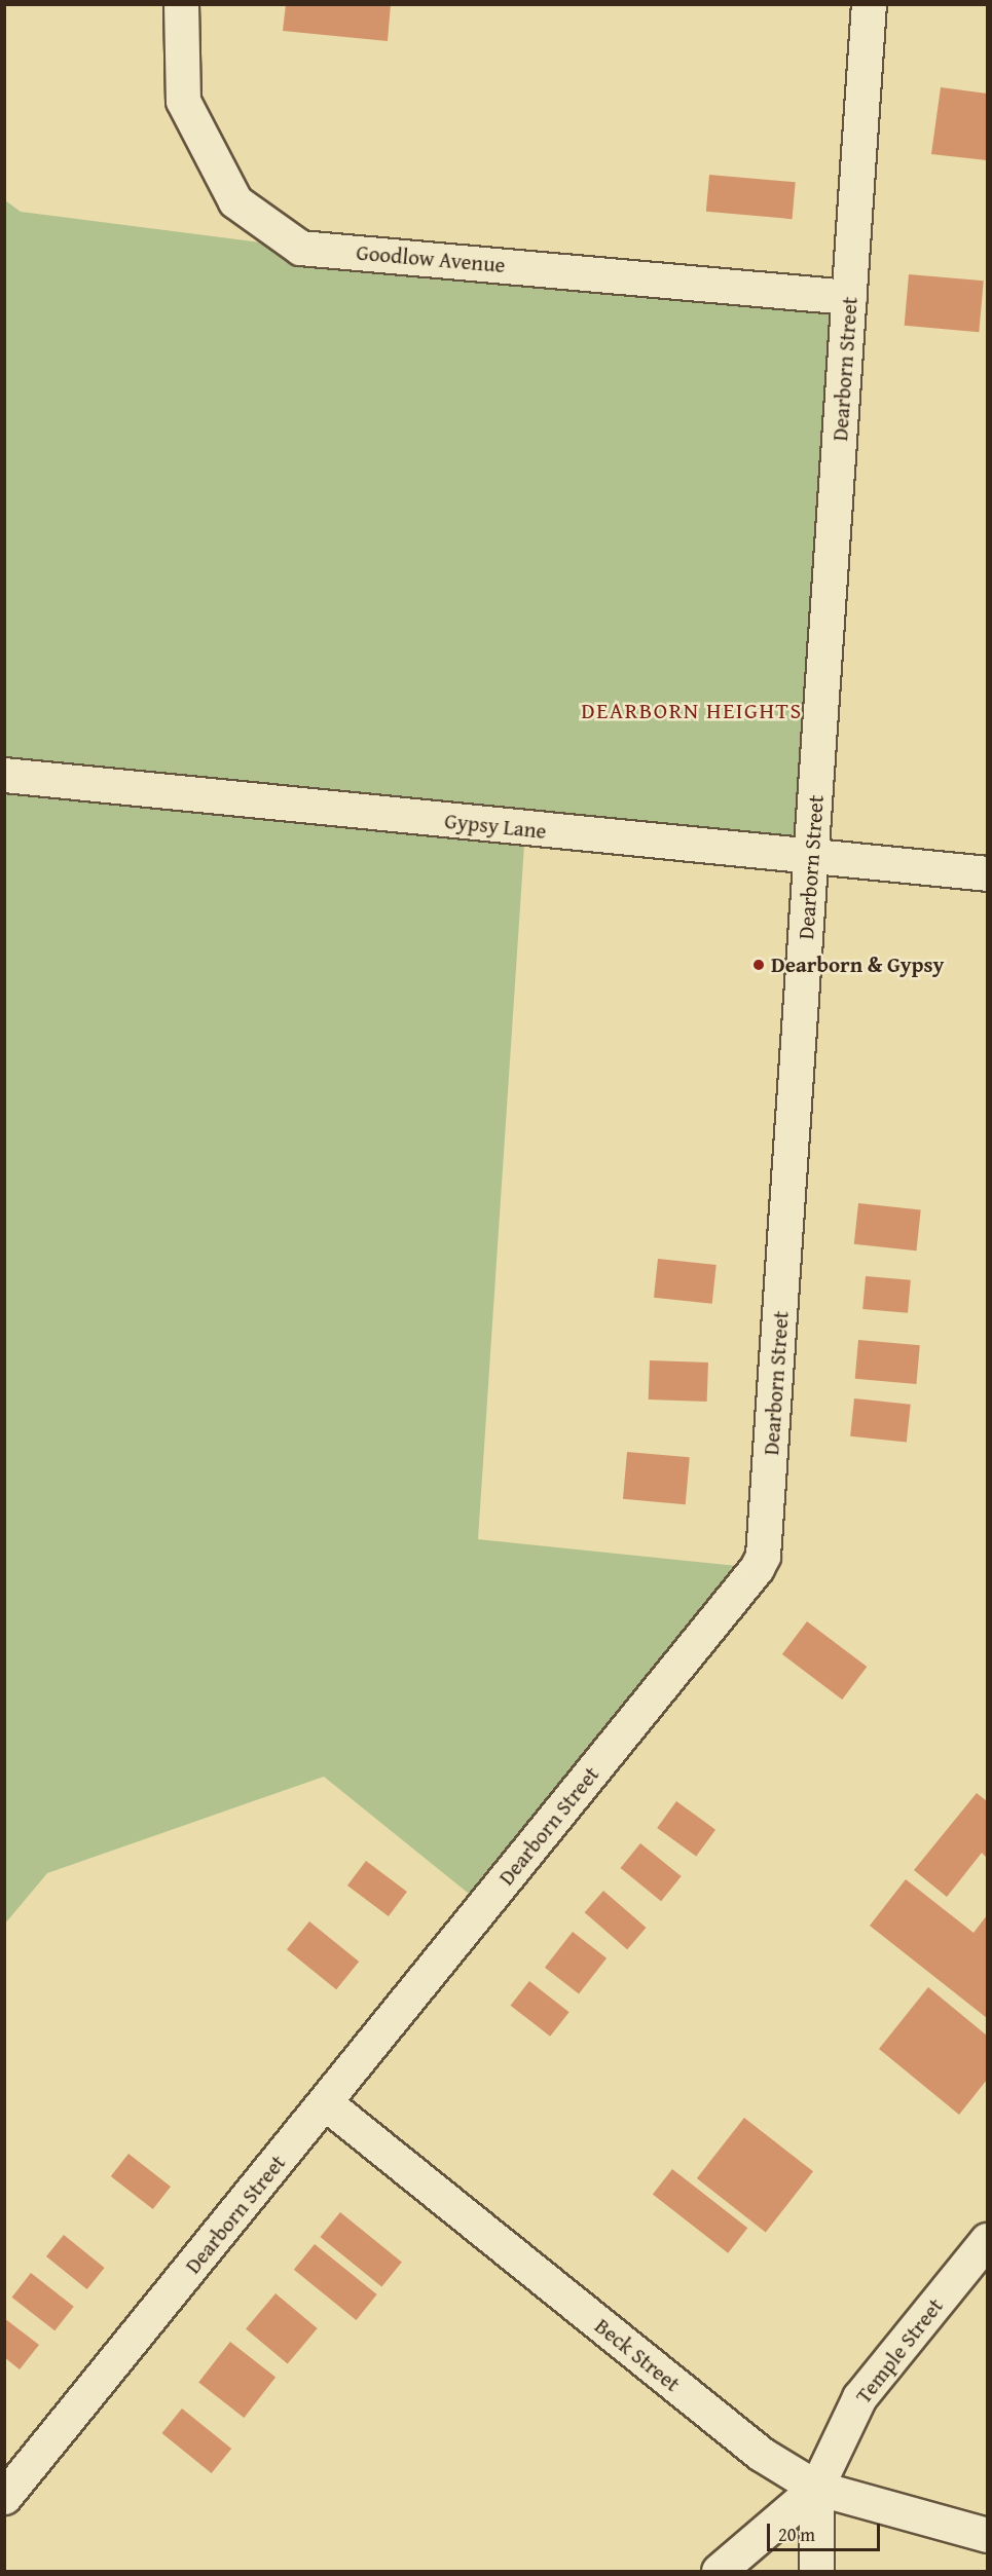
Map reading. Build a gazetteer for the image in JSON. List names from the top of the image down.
{
  "streets": {
    "street": [
      "Goodlow Avenue",
      "Dearborn Street",
      "Gypsy Lane",
      "Temple Street",
      "Beck Street"
    ]
  },
  "crossings": [
    ["Goodlow Avenue", "Dearborn Street"],
    ["Dearborn Street", "Gypsy Lane"],
    ["Dearborn Street", "Beck Street"],
    ["Temple Street", "Beck Street"]
  ],
  "districts": ["DEARBORN HEIGHTS"],
  "places": ["Dearborn & Gypsy"],
  "scale_bar": "20 m"
}
